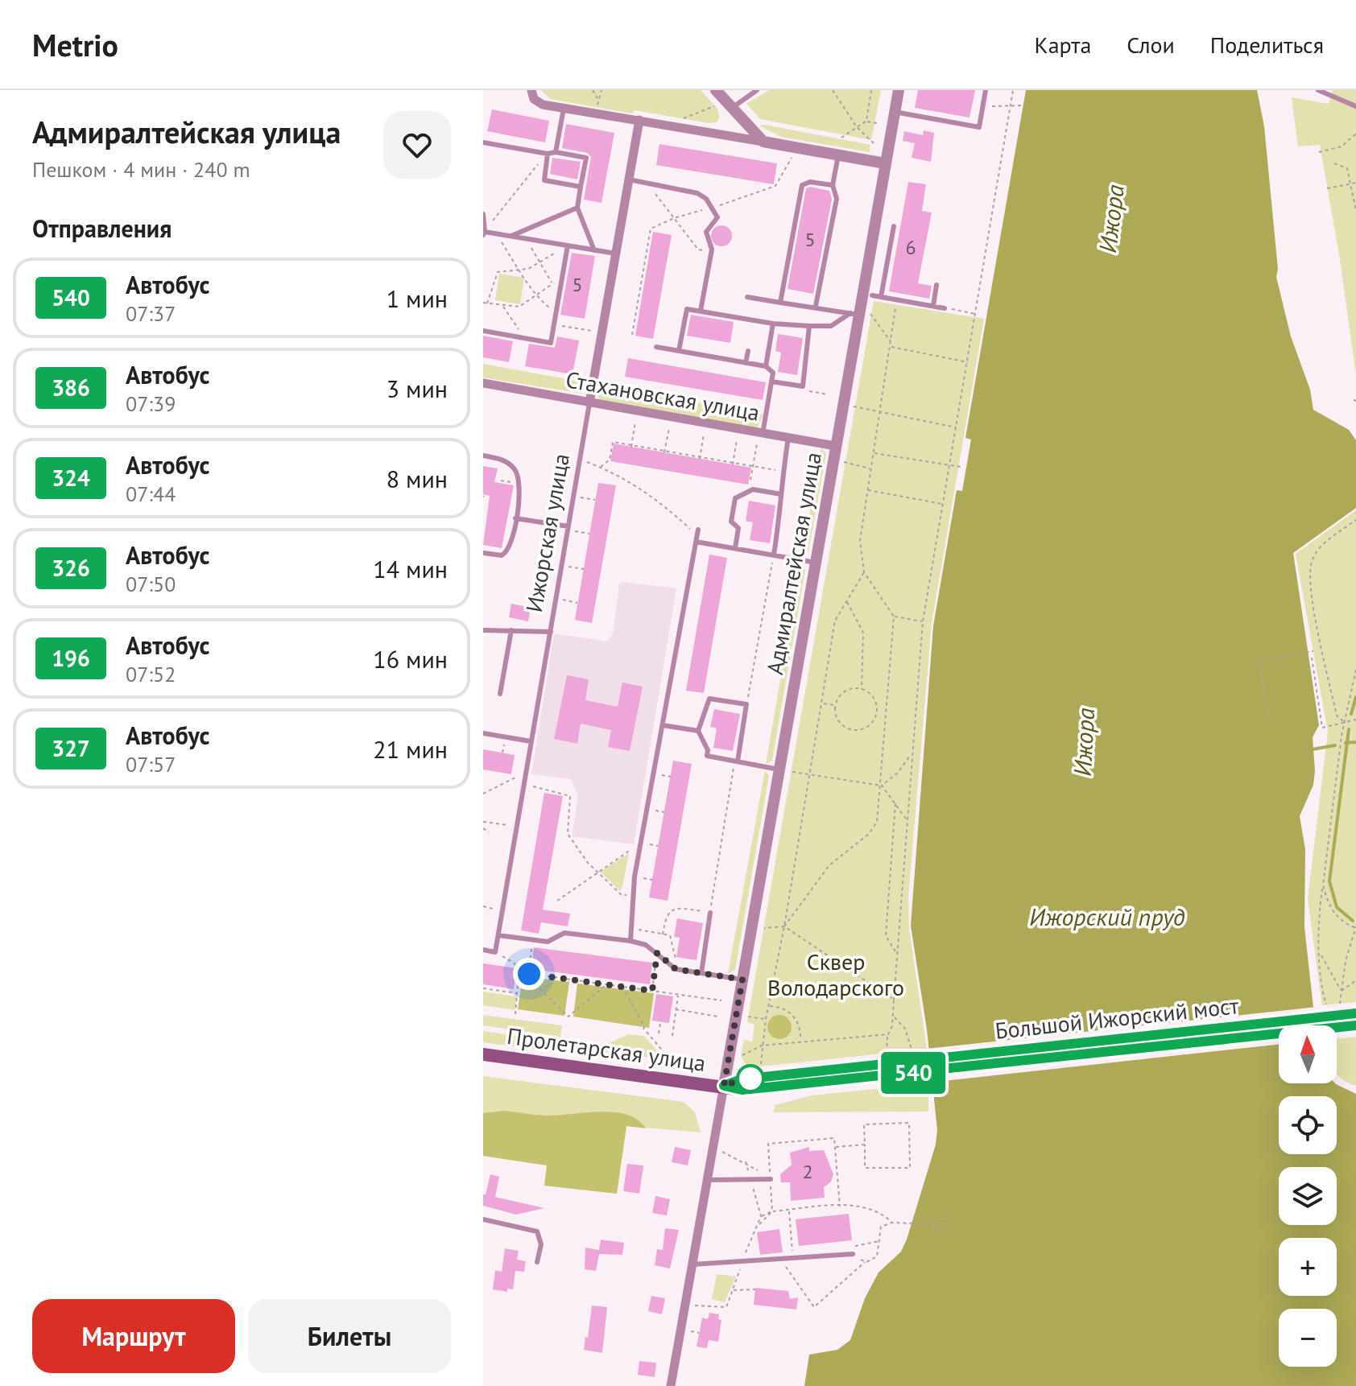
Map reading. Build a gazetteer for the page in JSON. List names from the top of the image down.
{
  "streets": {
    "main road": ["Большой Ижорский мост", "Пролетарская улица"],
    "street": ["Стахановская улица", "Ижорская улица", "Адмиралтейская улица"]
  },
  "crossings": [
    ["Стахановская улица", "Ижорская улица"],
    ["Стахановская улица", "Адмиралтейская улица"],
    ["Адмиралтейская улица", "Пролетарская улица"],
    ["Большой Ижорский мост", "Пролетарская улица"]
  ],
  "water": ["Ижора", "Ижорский пруд"],
  "parks": ["Сквер Володарского"],
  "lines": ["bus line 540"],
  "house_numbers": [
    "5",
    "6",
    "5",
    "2"
  ],
  "north": "top",
  "page": {
    "header": "Metrio",
    "nav": ["Карта", "Слои", "Поделиться"],
    "heading": [
      ["Адмиралтейская улица", "Пешком · 4 мин · 240 m"],
      "Отправления"
    ],
    "on_map": "540",
    "list": [
      {
        "mark": "540",
        "name": "Автобус",
        "note": "07:37",
        "value": "1 мин"
      },
      {
        "mark": "386",
        "name": "Автобус",
        "note": "07:39",
        "value": "3 мин"
      },
      {
        "mark": "324",
        "name": "Автобус",
        "note": "07:44",
        "value": "8 мин"
      },
      {
        "mark": "326",
        "name": "Автобус",
        "note": "07:50",
        "value": "14 мин"
      },
      {
        "mark": "196",
        "name": "Автобус",
        "note": "07:52",
        "value": "16 мин"
      },
      {
        "mark": "327",
        "name": "Автобус",
        "note": "07:57",
        "value": "21 мин"
      }
    ],
    "map_buttons": ["+", "−"],
    "buttons": ["Маршрут", "Билеты"]
  }
}
